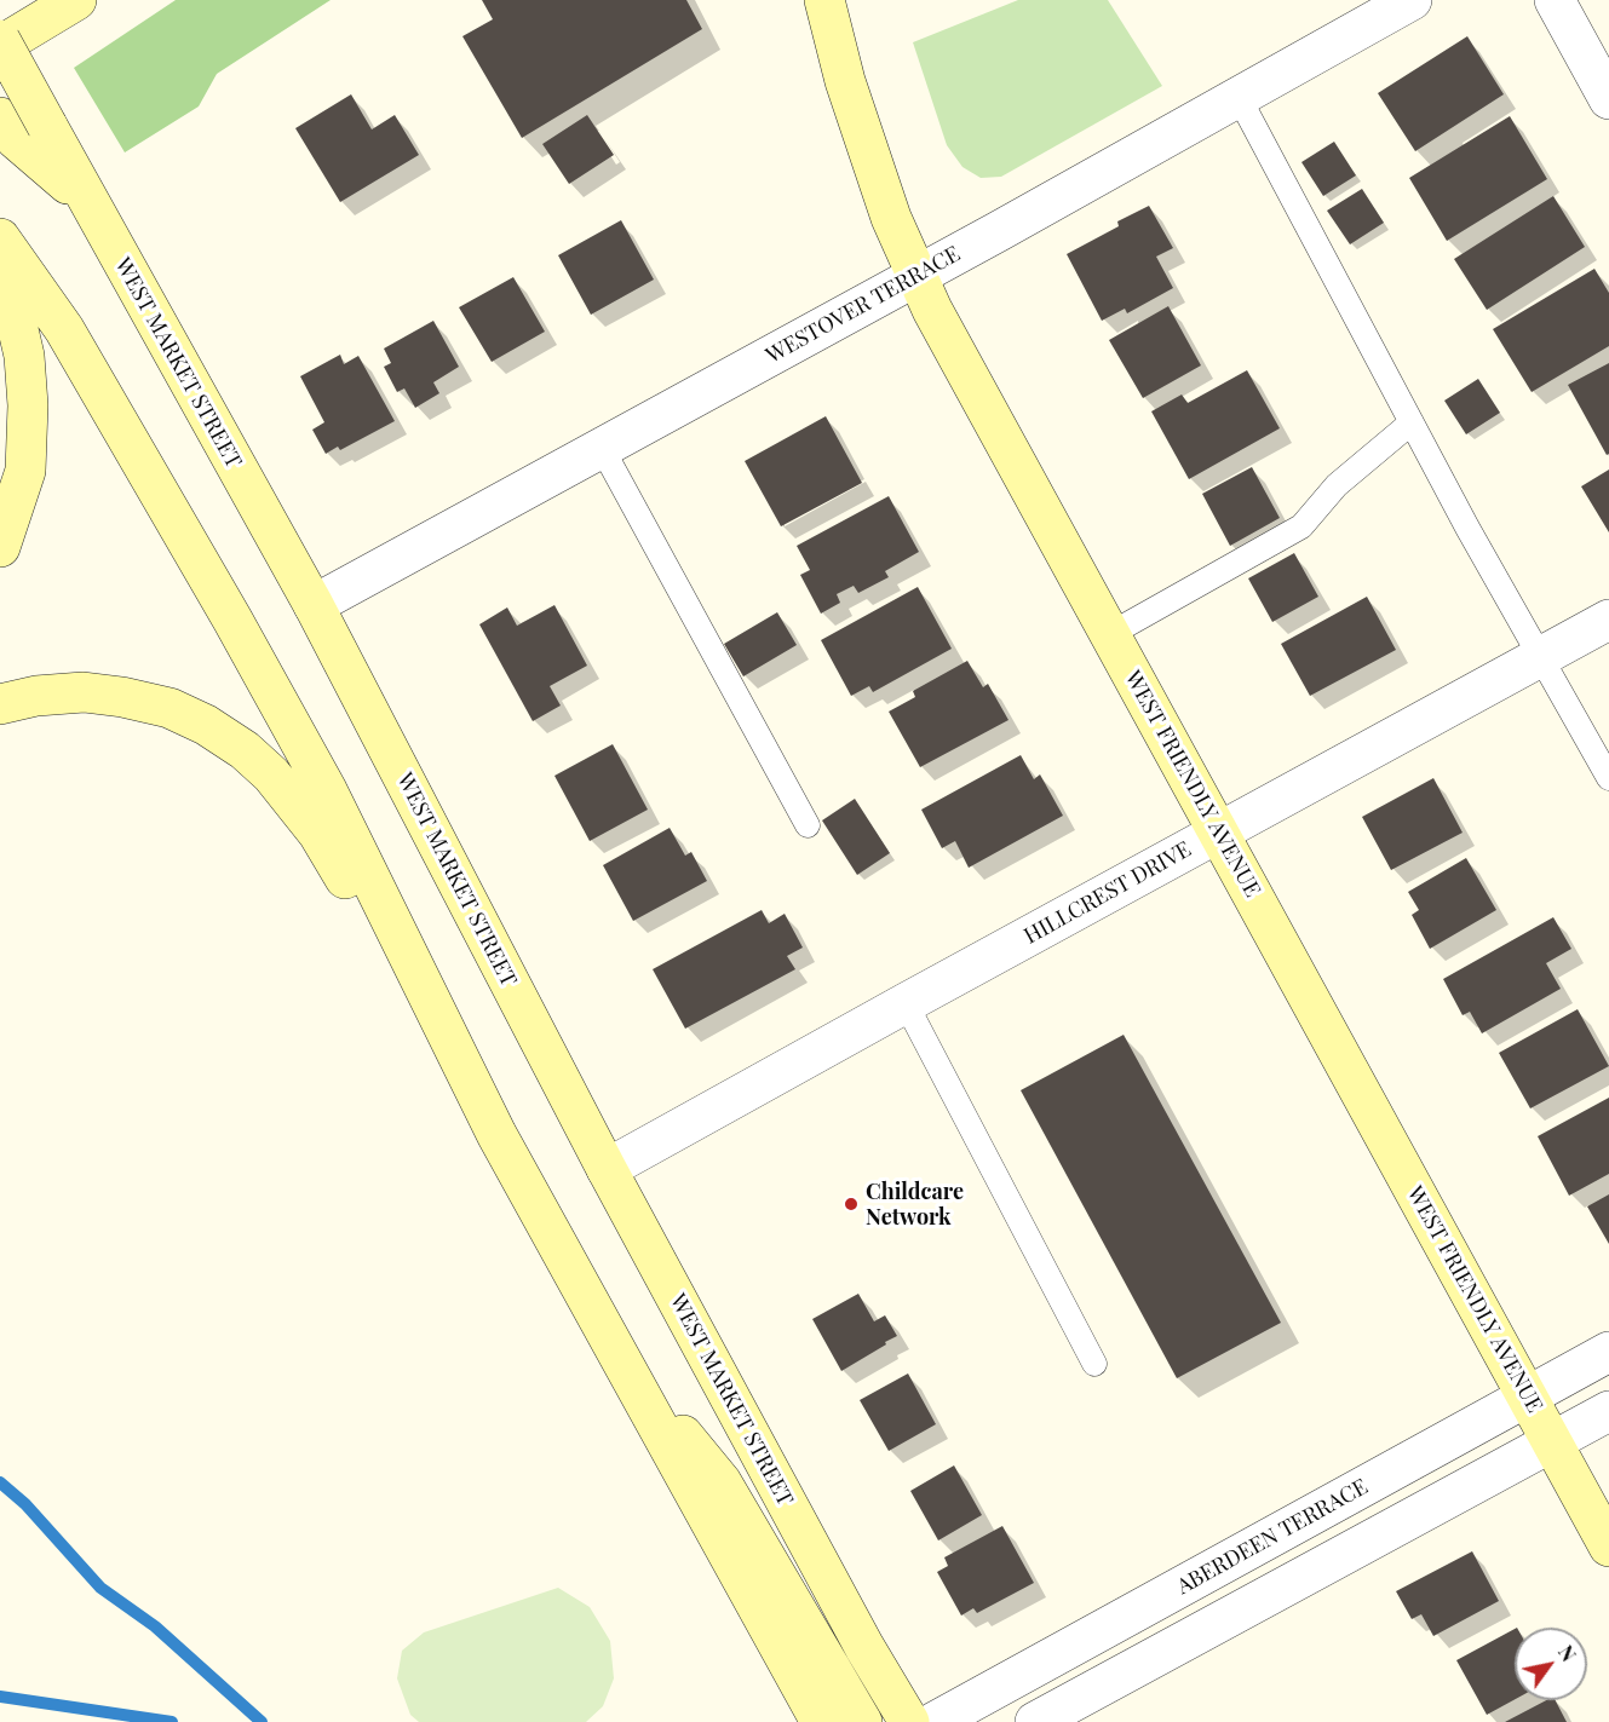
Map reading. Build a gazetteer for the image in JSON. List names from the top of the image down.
{
  "streets": {
    "main road": ["WEST MARKET STREET", "WEST FRIENDLY AVENUE"],
    "street": ["WESTOVER TERRACE", "HILLCREST DRIVE", "ABERDEEN TERRACE"]
  },
  "crossings": [
    ["WESTOVER TERRACE", "WEST MARKET STREET"],
    ["WESTOVER TERRACE", "WEST FRIENDLY AVENUE"],
    ["WEST MARKET STREET", "HILLCREST DRIVE"],
    ["WEST FRIENDLY AVENUE", "HILLCREST DRIVE"],
    ["WEST FRIENDLY AVENUE", "ABERDEEN TERRACE"]
  ],
  "places": ["Childcare Network"],
  "north": "top right"
}
